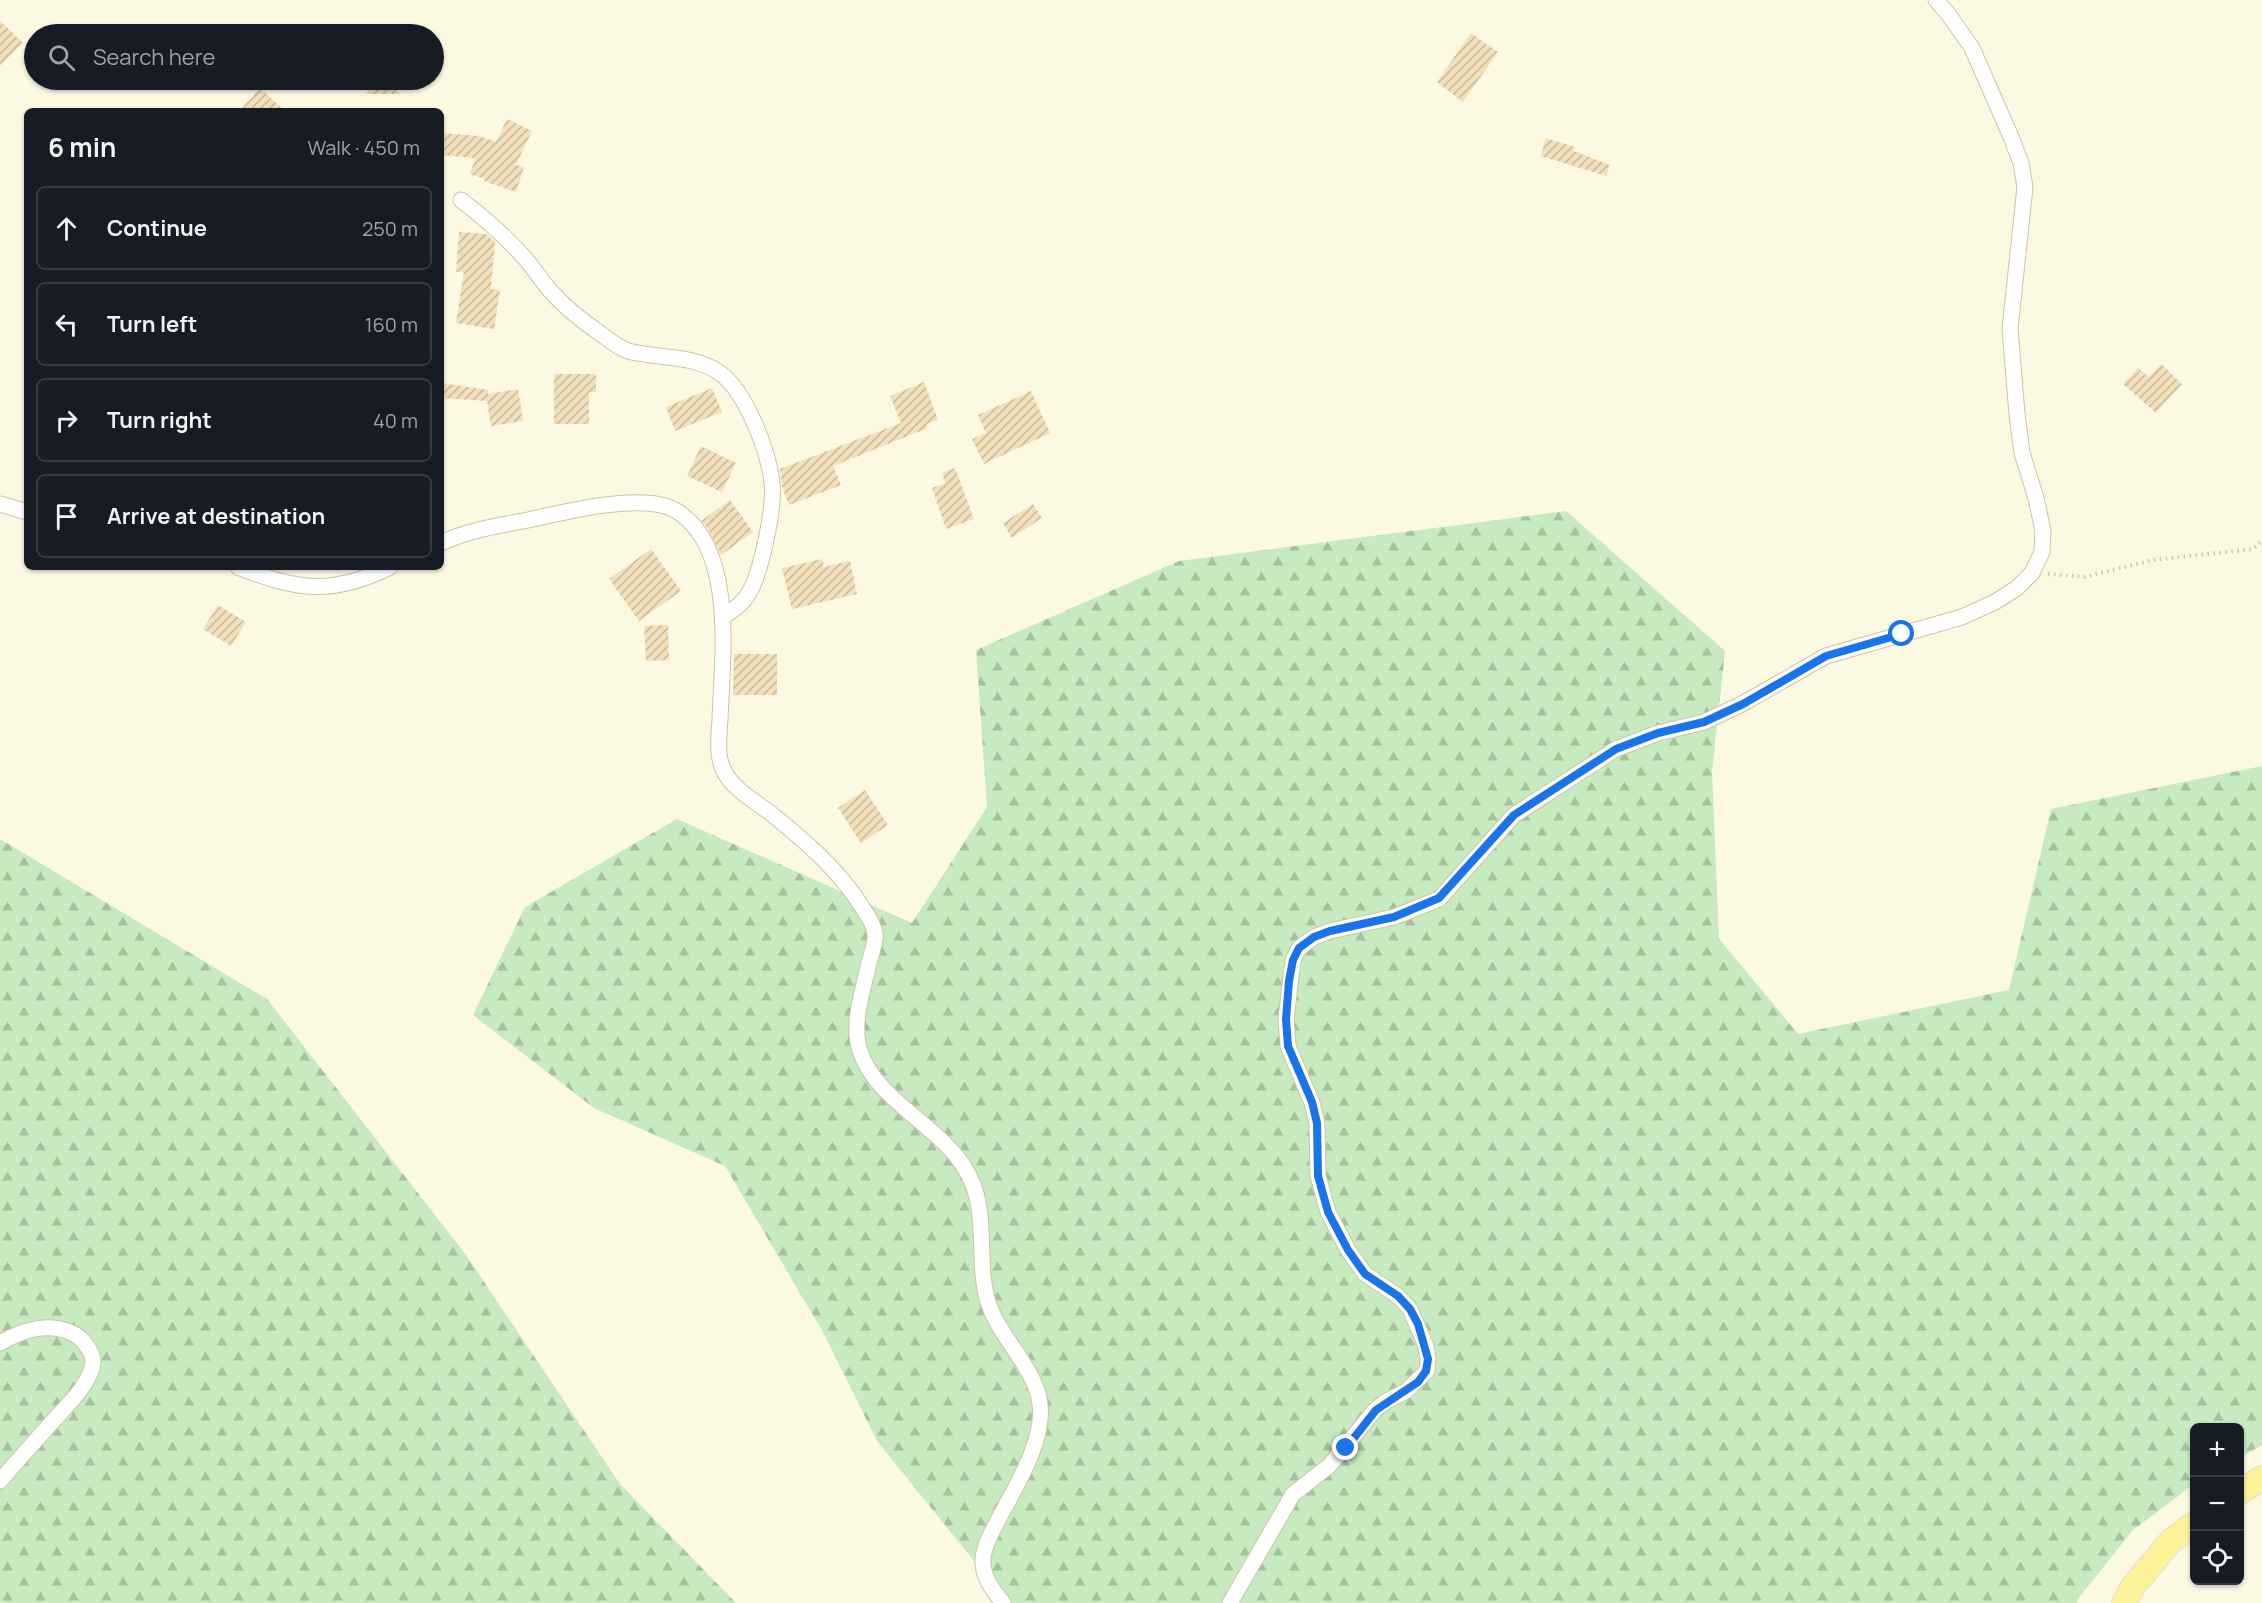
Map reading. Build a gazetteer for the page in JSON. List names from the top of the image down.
{
  "page": {
    "search": "Search here",
    "heading": ["6 min", "Walk · 450 m"],
    "list": [
      ["Continue", "250 m"],
      ["Turn left", "160 m"],
      ["Turn right", "40 m"],
      "Arrive at destination"
    ],
    "map_buttons": ["+", "−"]
  }
}
